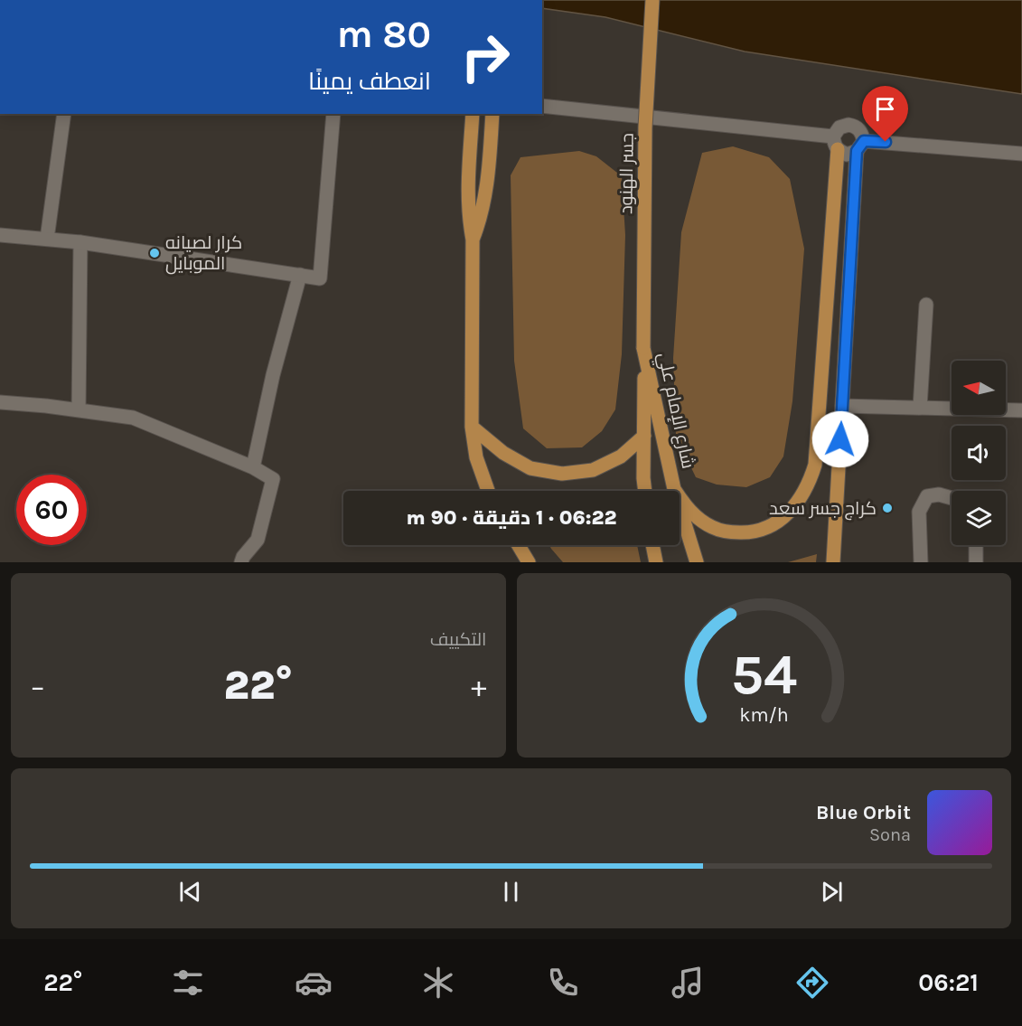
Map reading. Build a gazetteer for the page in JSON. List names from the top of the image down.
{
  "streets": {
    "main road": ["جسر الهنود", "شارع الإمام علي"]
  },
  "crossings": [
    ["جسر الهنود", "شارع الإمام علي"]
  ],
  "places": ["كرار لصيانه الموبايل", "كراج جسر سعد"],
  "north": "left",
  "page": {
    "turn": ["80 m", "انعطف يمينًا"],
    "limit": "60",
    "trip": "06:22 · 1 دقيقة · 90 m",
    "tile": "التكييف",
    "heat": ["−", "22°", "+"],
    "song": ["Blue Orbit", "Sona"],
    "tabs": ["06:21", "22°"],
    "gauge": ["54", "km/h"]
  }
}
